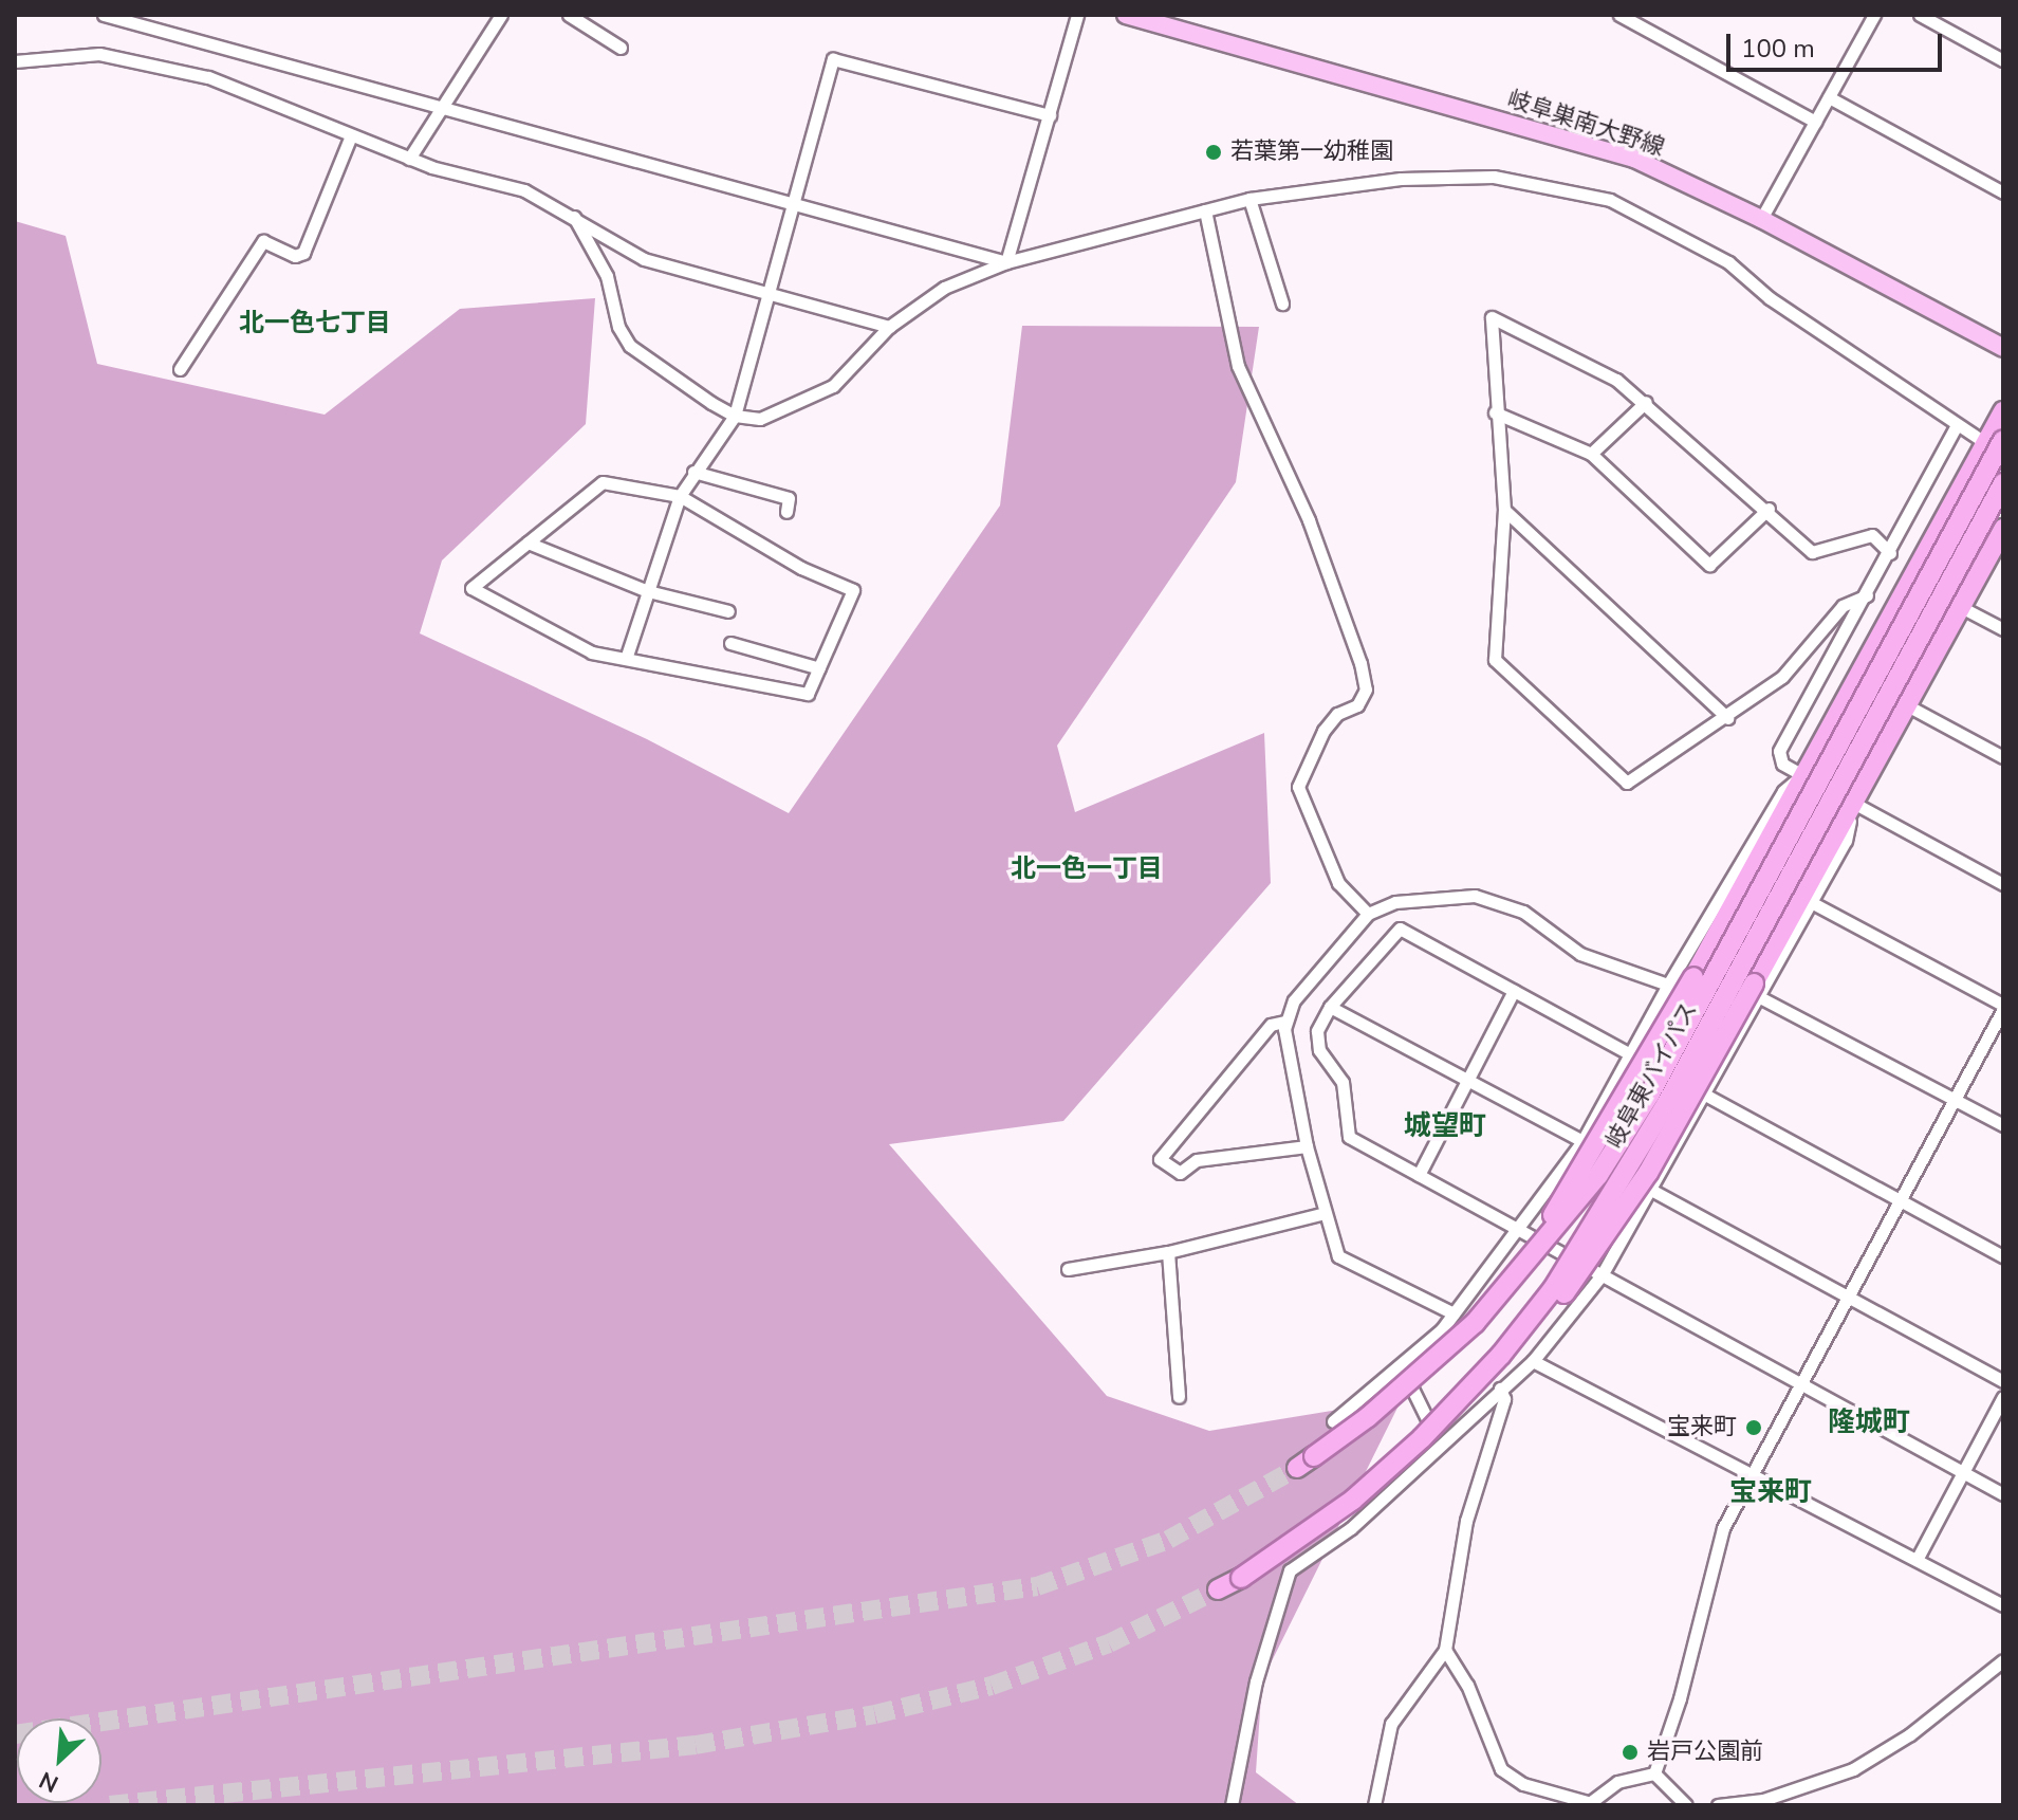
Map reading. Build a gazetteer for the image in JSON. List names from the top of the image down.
{
  "streets": {
    "highway": ["岐阜東バイパス"],
    "main road": ["岐阜巣南大野線"]
  },
  "districts": [
    "北一色七丁目",
    "北一色一丁目",
    "城望町",
    "隆城町",
    "宝来町"
  ],
  "places": ["若葉第一幼稚園", "宝来町", "岩戸公園前"],
  "scale_bar": "100 m",
  "north": "bottom left"
}
